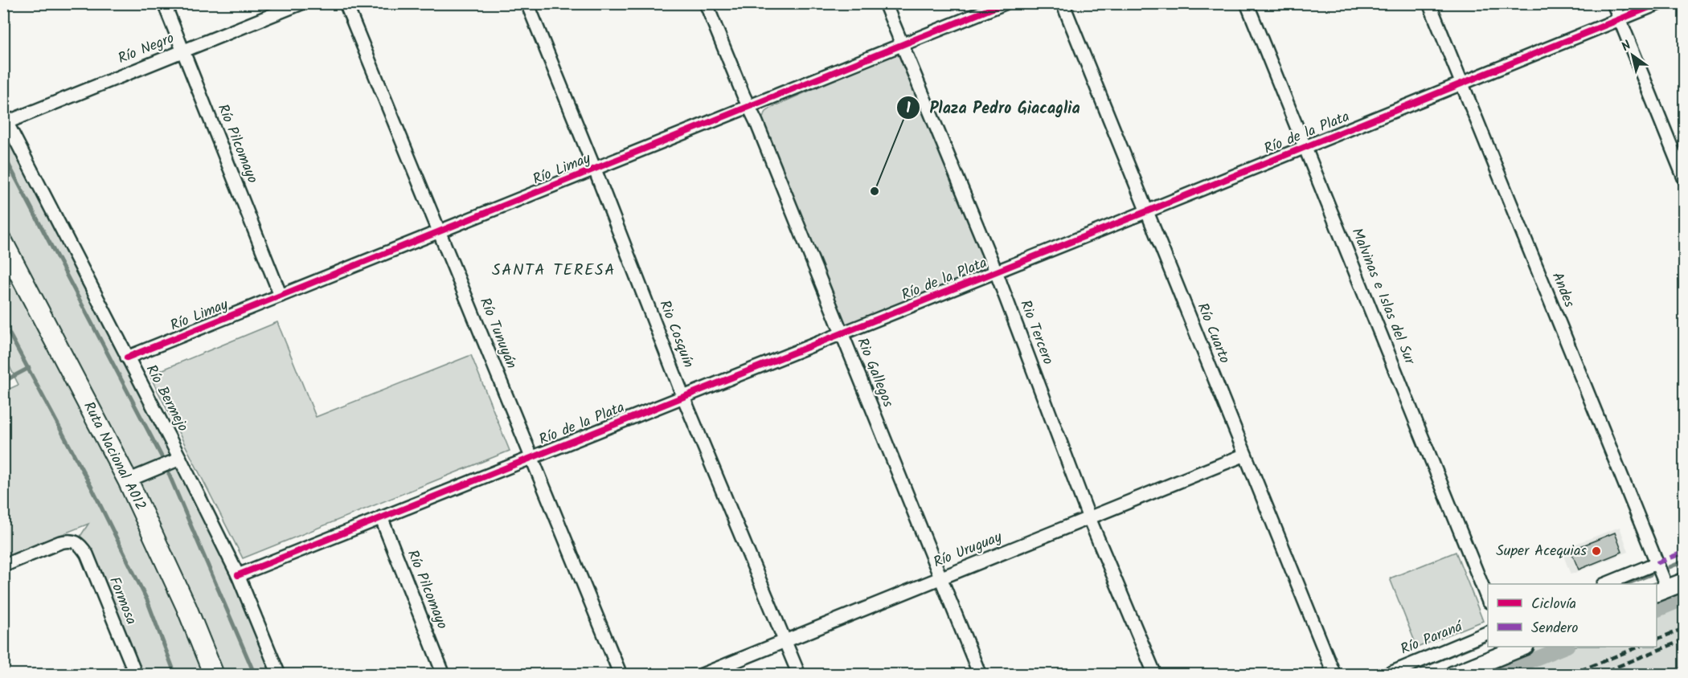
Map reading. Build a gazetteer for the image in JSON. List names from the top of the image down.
{
  "streets": {
    "highway": ["Ruta Nacional A012"],
    "street": [
      "Río Negro",
      "Río de la Plata",
      "Río Pilcomayo",
      "Río Limay",
      "Andes",
      "Malvinas e Islas del Sur",
      "Rio Tercero",
      "Río Tunuyán",
      "Río Cuarto",
      "Rio Cosquín",
      "Rio Gallegos",
      "Río Bermejo",
      "Río Uruguay",
      "Formosa",
      "Río Paraná"
    ]
  },
  "crossings": [
    ["Río Negro", "Río Pilcomayo"],
    ["Río Negro", "Río Bermejo"],
    ["Río de la Plata", "Río Pilcomayo"],
    ["Río de la Plata", "Andes"],
    ["Río de la Plata", "Malvinas e Islas del Sur"],
    ["Río de la Plata", "Rio Tercero"],
    ["Río de la Plata", "Río Tunuyán"],
    ["Río de la Plata", "Río Cuarto"],
    ["Río de la Plata", "Rio Cosquín"],
    ["Río de la Plata", "Rio Gallegos"],
    ["Río de la Plata", "Río Bermejo"],
    ["Río Pilcomayo", "Río Limay"],
    ["Río Limay", "Rio Tercero"],
    ["Río Limay", "Río Tunuyán"],
    ["Río Limay", "Rio Cosquín"],
    ["Río Limay", "Rio Gallegos"],
    ["Río Limay", "Río Bermejo"],
    ["Rio Tercero", "Río Uruguay"],
    ["Río Cuarto", "Río Uruguay"],
    ["Rio Cosquín", "Río Uruguay"],
    ["Rio Gallegos", "Río Uruguay"]
  ],
  "districts": ["SANTA TERESA"],
  "places": ["Plaza Pedro Giacaglia", "Super Acequias"],
  "legend": ["Ciclovía", "Sendero"],
  "north": "top left"
}
